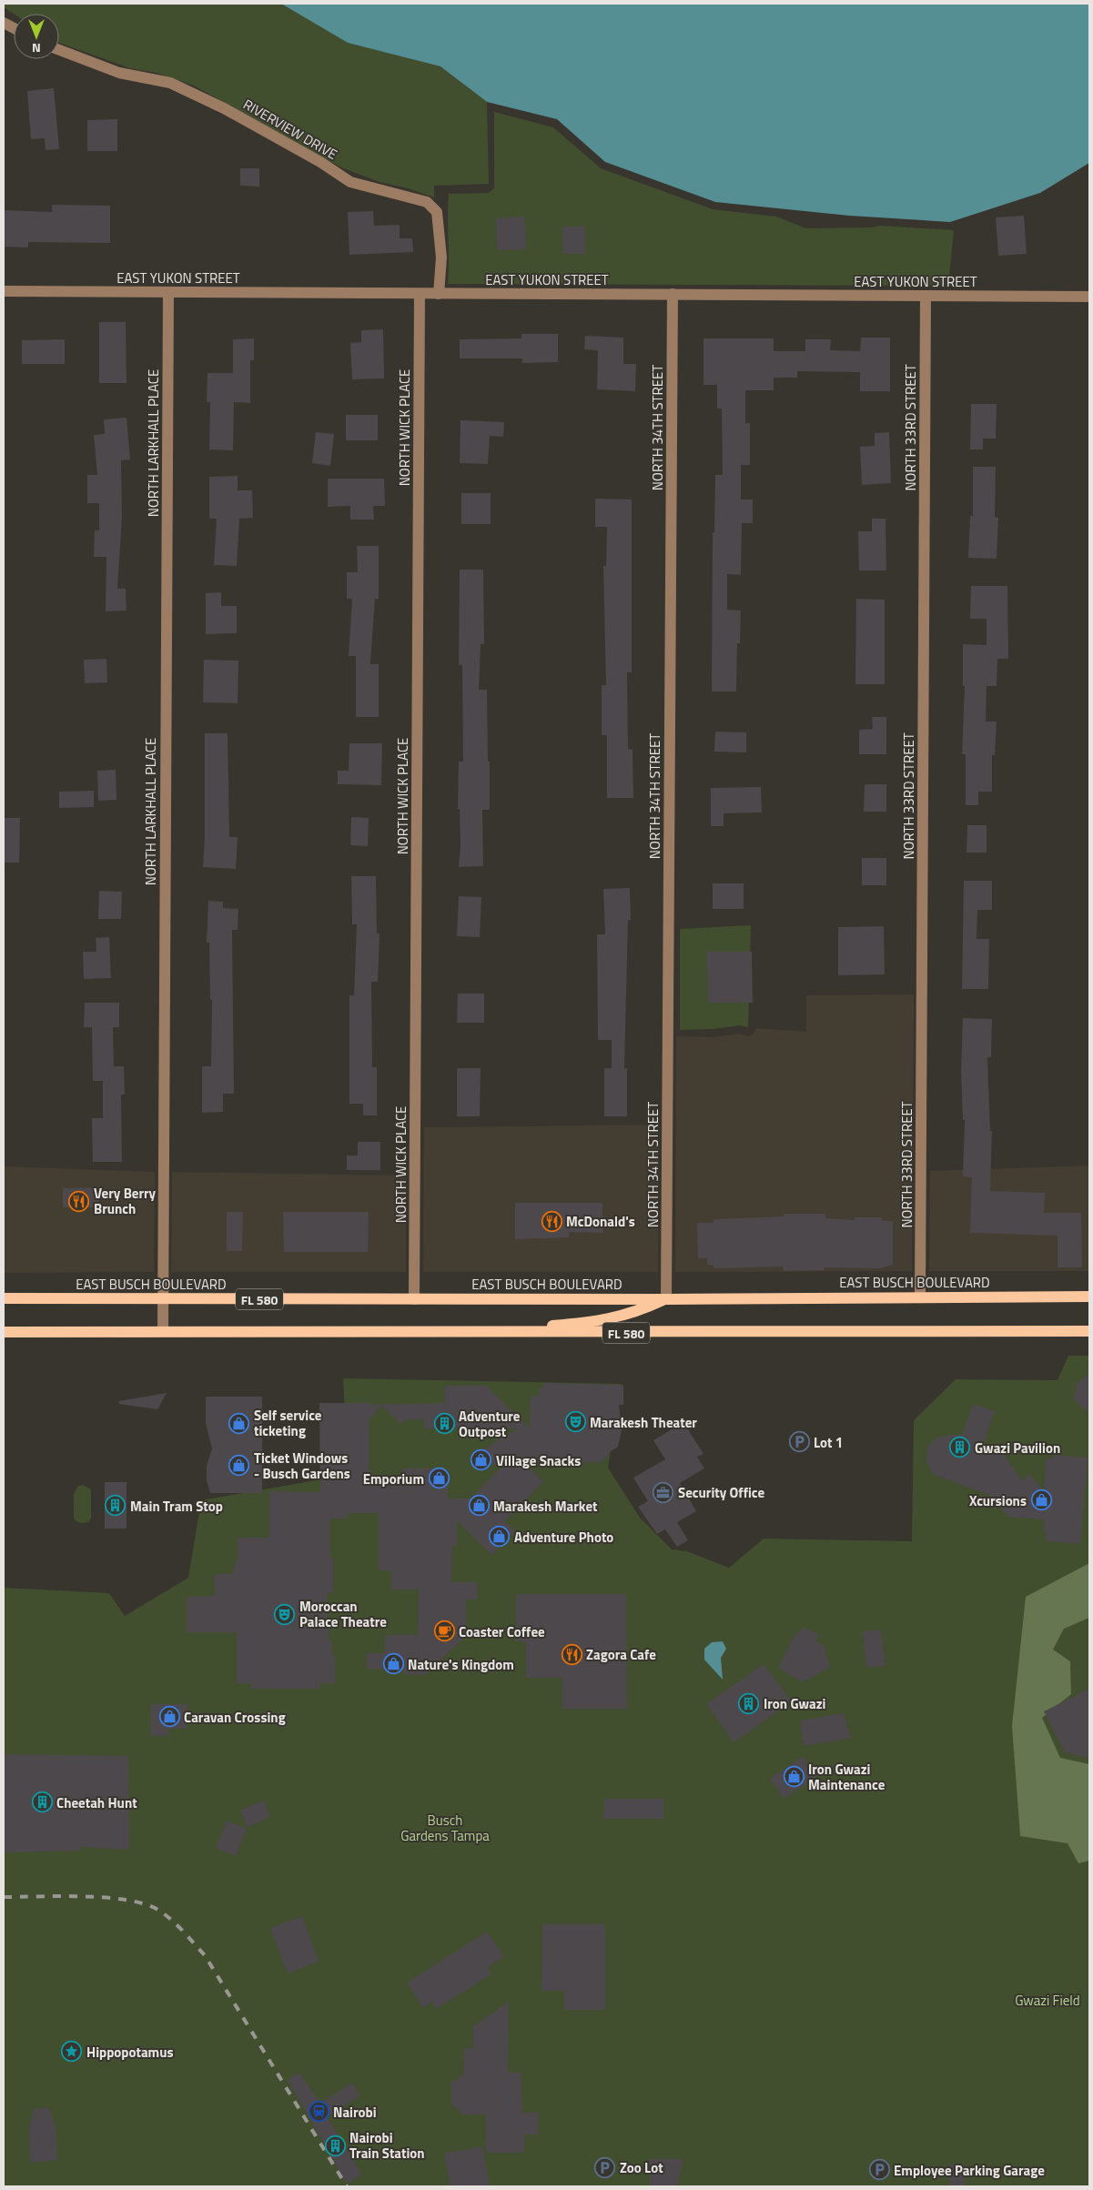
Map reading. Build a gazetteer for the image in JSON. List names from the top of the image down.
{
  "streets": {
    "main road": ["EAST BUSCH BOULEVARD", "FL 580"],
    "street": [
      "RIVERVIEW DRIVE",
      "EAST YUKON STREET",
      "NORTH WICK PLACE",
      "NORTH 34TH STREET",
      "NORTH 33RD STREET",
      "NORTH LARKHALL PLACE"
    ]
  },
  "crossings": [
    ["RIVERVIEW DRIVE", "EAST YUKON STREET"],
    ["EAST YUKON STREET", "NORTH WICK PLACE"],
    ["EAST YUKON STREET", "NORTH 34TH STREET"],
    ["EAST YUKON STREET", "NORTH 33RD STREET"],
    ["EAST YUKON STREET", "NORTH LARKHALL PLACE"],
    ["NORTH WICK PLACE", "EAST BUSCH BOULEVARD"],
    ["NORTH 34TH STREET", "EAST BUSCH BOULEVARD"],
    ["NORTH 33RD STREET", "EAST BUSCH BOULEVARD"],
    ["NORTH LARKHALL PLACE", "EAST BUSCH BOULEVARD"],
    ["NORTH LARKHALL PLACE", "FL 580"]
  ],
  "parks": ["Busch Gardens Tampa", "Gwazi Field"],
  "places": {
    "restaurant": ["Very Berry Brunch", "McDonald's", "Zagora Cafe"],
    "theatre": ["Marakesh Theater", "Moroccan Palace Theatre"],
    "shop": [
      "Self service ticketing",
      "Village Snacks",
      "Ticket Windows - Busch Gardens",
      "Emporium",
      "Xcursions",
      "Marakesh Market",
      "Adventure Photo",
      "Nature's Kingdom",
      "Caravan Crossing",
      "Iron Gwazi Maintenance"
    ],
    "building": [
      "Adventure Outpost",
      "Gwazi Pavilion",
      "Main Tram Stop",
      "Iron Gwazi",
      "Cheetah Hunt",
      "Nairobi Train Station"
    ],
    "parking": ["Lot 1", "Zoo Lot", "Employee Parking Garage"],
    "office": ["Security Office"],
    "cafe": ["Coaster Coffee"],
    "place": ["Hippopotamus"],
    "station": ["Nairobi"]
  },
  "north": "bottom"
}
